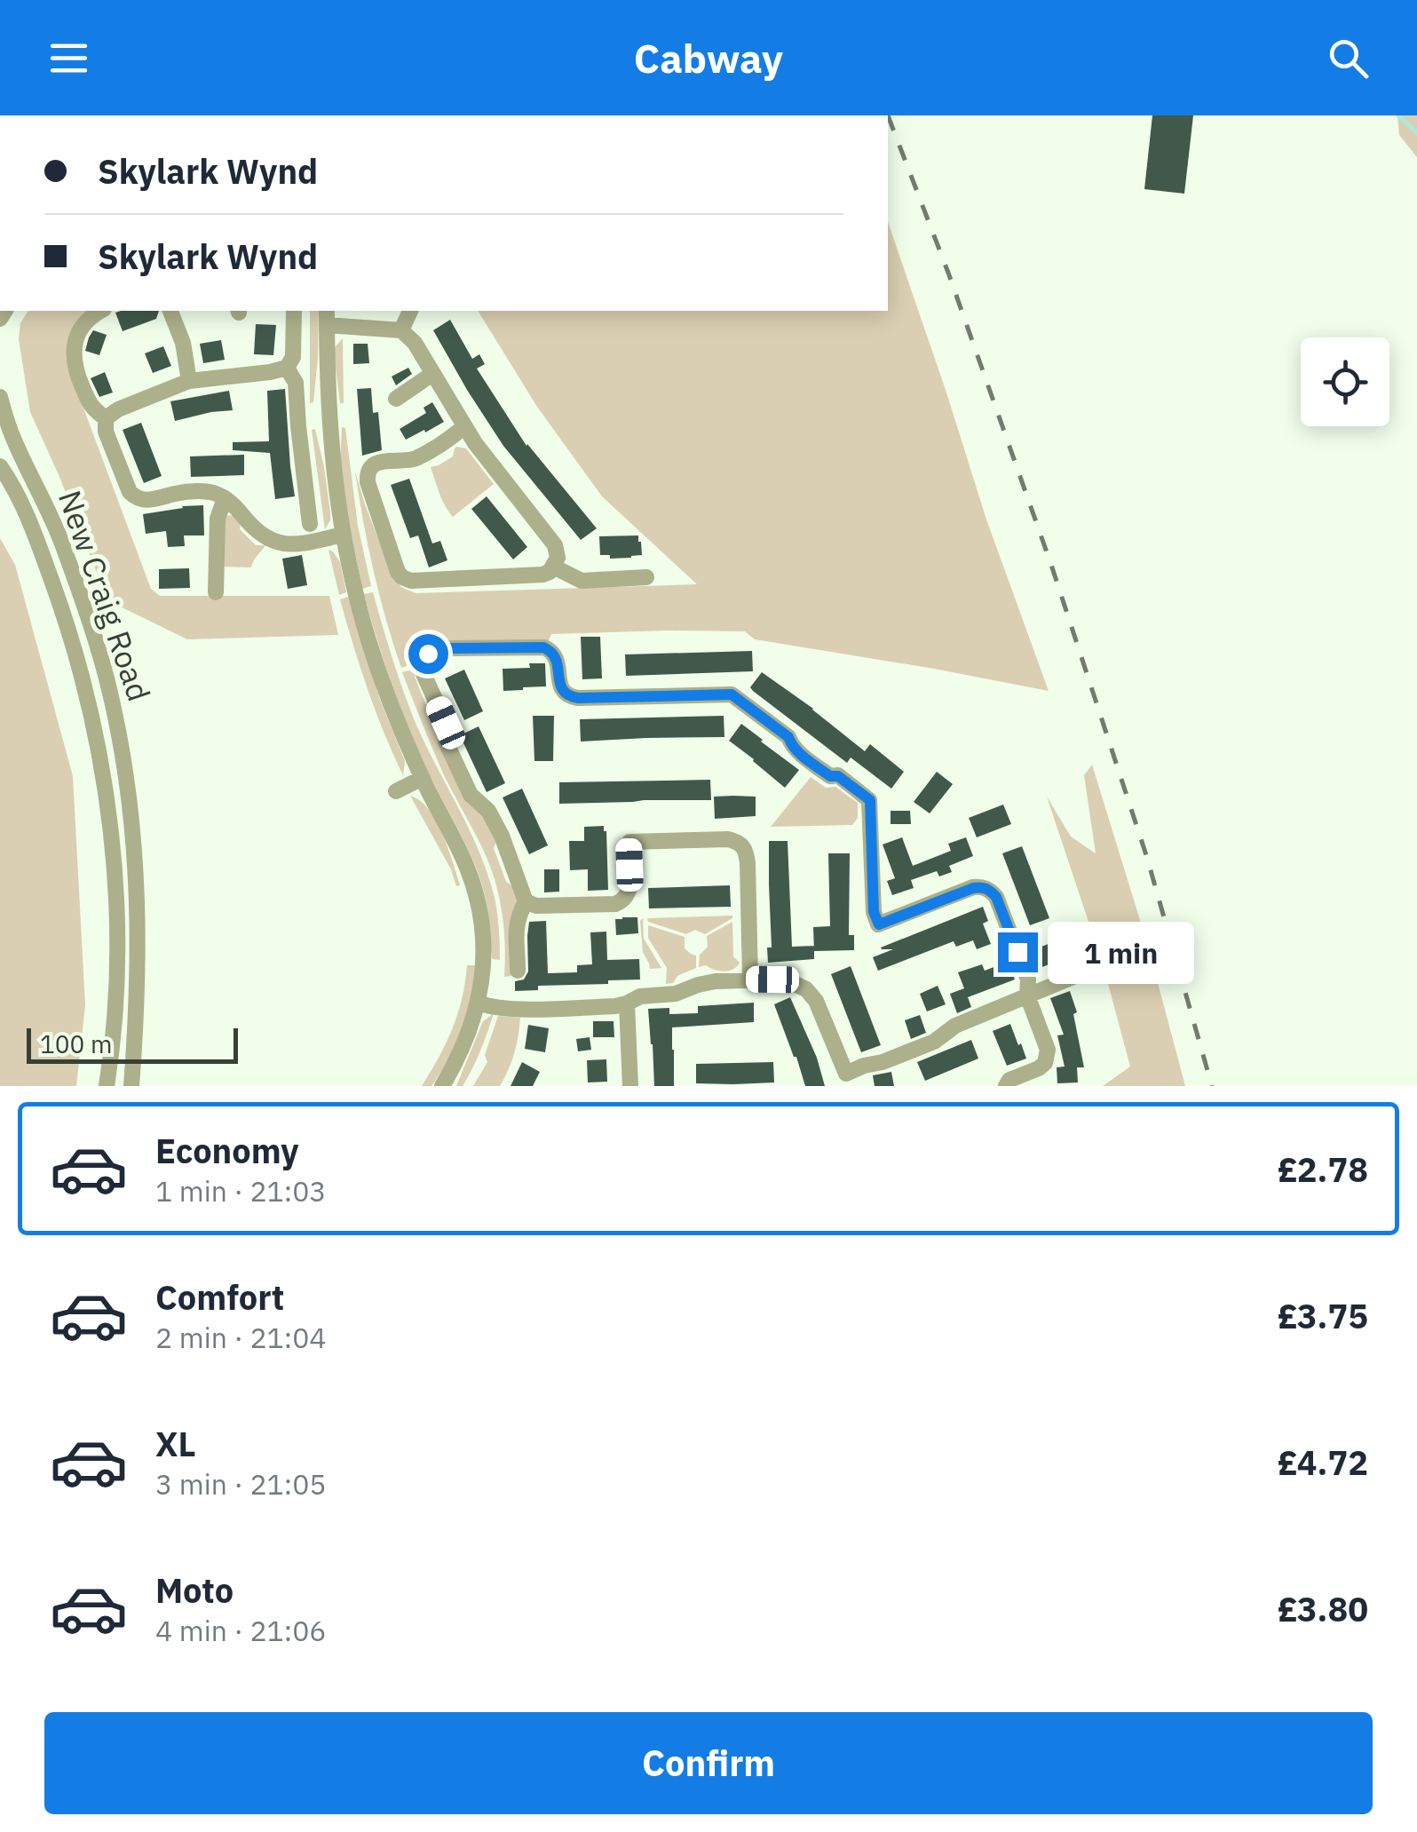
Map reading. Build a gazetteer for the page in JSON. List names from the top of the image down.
{
  "streets": {
    "street": ["New Craig Road"]
  },
  "scale_bar": "100 m",
  "page": {
    "header": "Cabway",
    "banner": ["Skylark Wynd", "Skylark Wynd"],
    "bubble": "1 min",
    "scale": "100 m",
    "list": [
      {
        "name": "Economy",
        "note": "1 min · 21:03",
        "value": "£2.78"
      },
      {
        "name": "Comfort",
        "note": "2 min · 21:04",
        "value": "£3.75"
      },
      {
        "name": "XL",
        "note": "3 min · 21:05",
        "value": "£4.72"
      },
      {
        "name": "Moto",
        "note": "4 min · 21:06",
        "value": "£3.80"
      }
    ],
    "buttons": "Confirm"
  }
}
